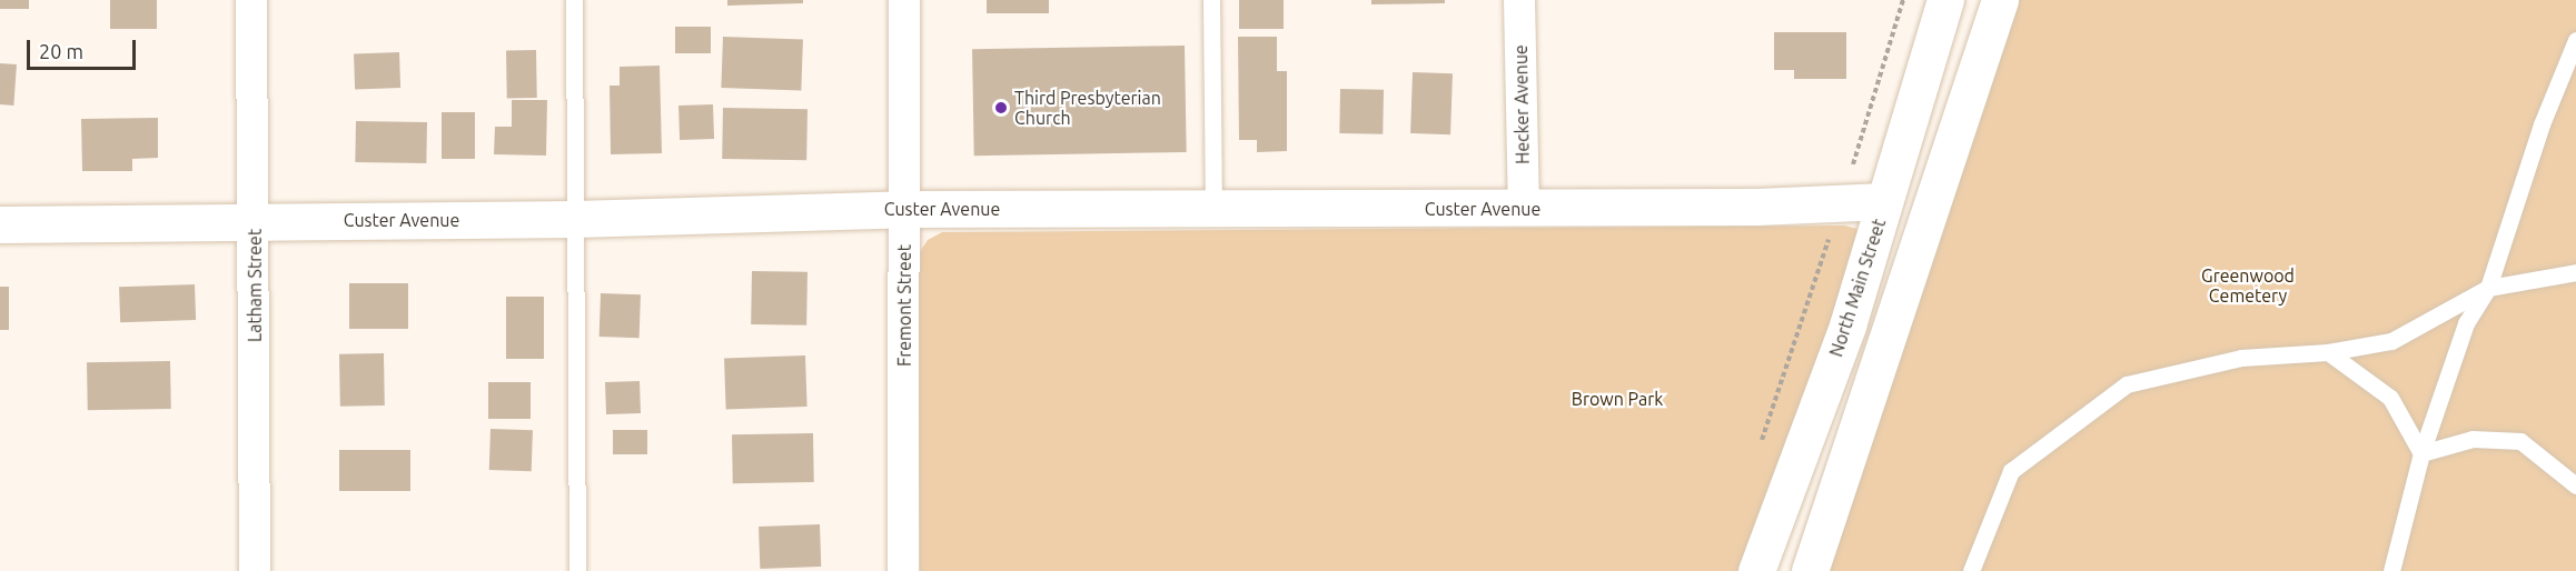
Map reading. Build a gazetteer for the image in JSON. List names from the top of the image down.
{
  "streets": {
    "street": [
      "Hecker Avenue",
      "Custer Avenue",
      "Latham Street",
      "North Main Street",
      "Fremont Street"
    ]
  },
  "crossings": [
    ["Hecker Avenue", "Custer Avenue"],
    ["Custer Avenue", "Latham Street"],
    ["Custer Avenue", "North Main Street"],
    ["Custer Avenue", "Fremont Street"]
  ],
  "parks": ["Greenwood Cemetery", "Brown Park"],
  "places": ["Third Presbyterian Church"],
  "scale_bar": "20 m"
}
